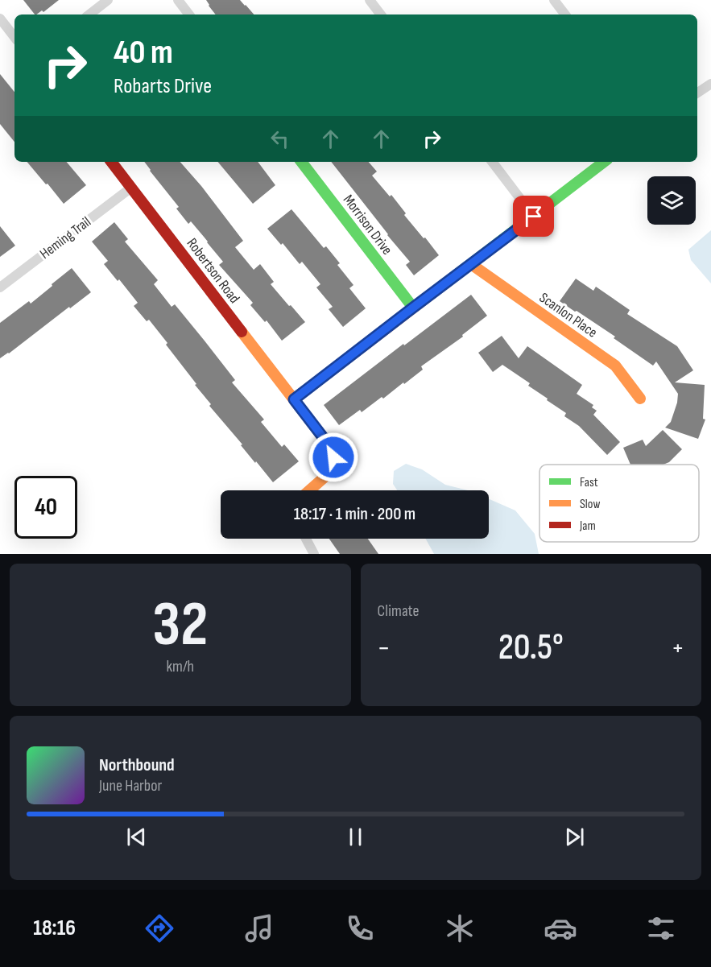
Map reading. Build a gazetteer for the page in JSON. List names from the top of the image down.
{
  "streets": {
    "street": [
      "Morrison Drive",
      "Heming Trail",
      "Robertson Road",
      "Scanlon Place"
    ]
  },
  "crossings": [
    ["Heming Trail", "Robertson Road"]
  ],
  "legend": ["Fast", "Slow", "Jam"],
  "page": {
    "turn": ["40 m", "Robarts Drive"],
    "limit": "40",
    "trip": "18:17 · 1 min · 200 m",
    "tile": [
      ["32", "km/h"],
      "Climate"
    ],
    "heat": ["−", "20.5°", "+"],
    "song": ["Northbound", "June Harbor"],
    "tabs": "18:16"
  }
}
